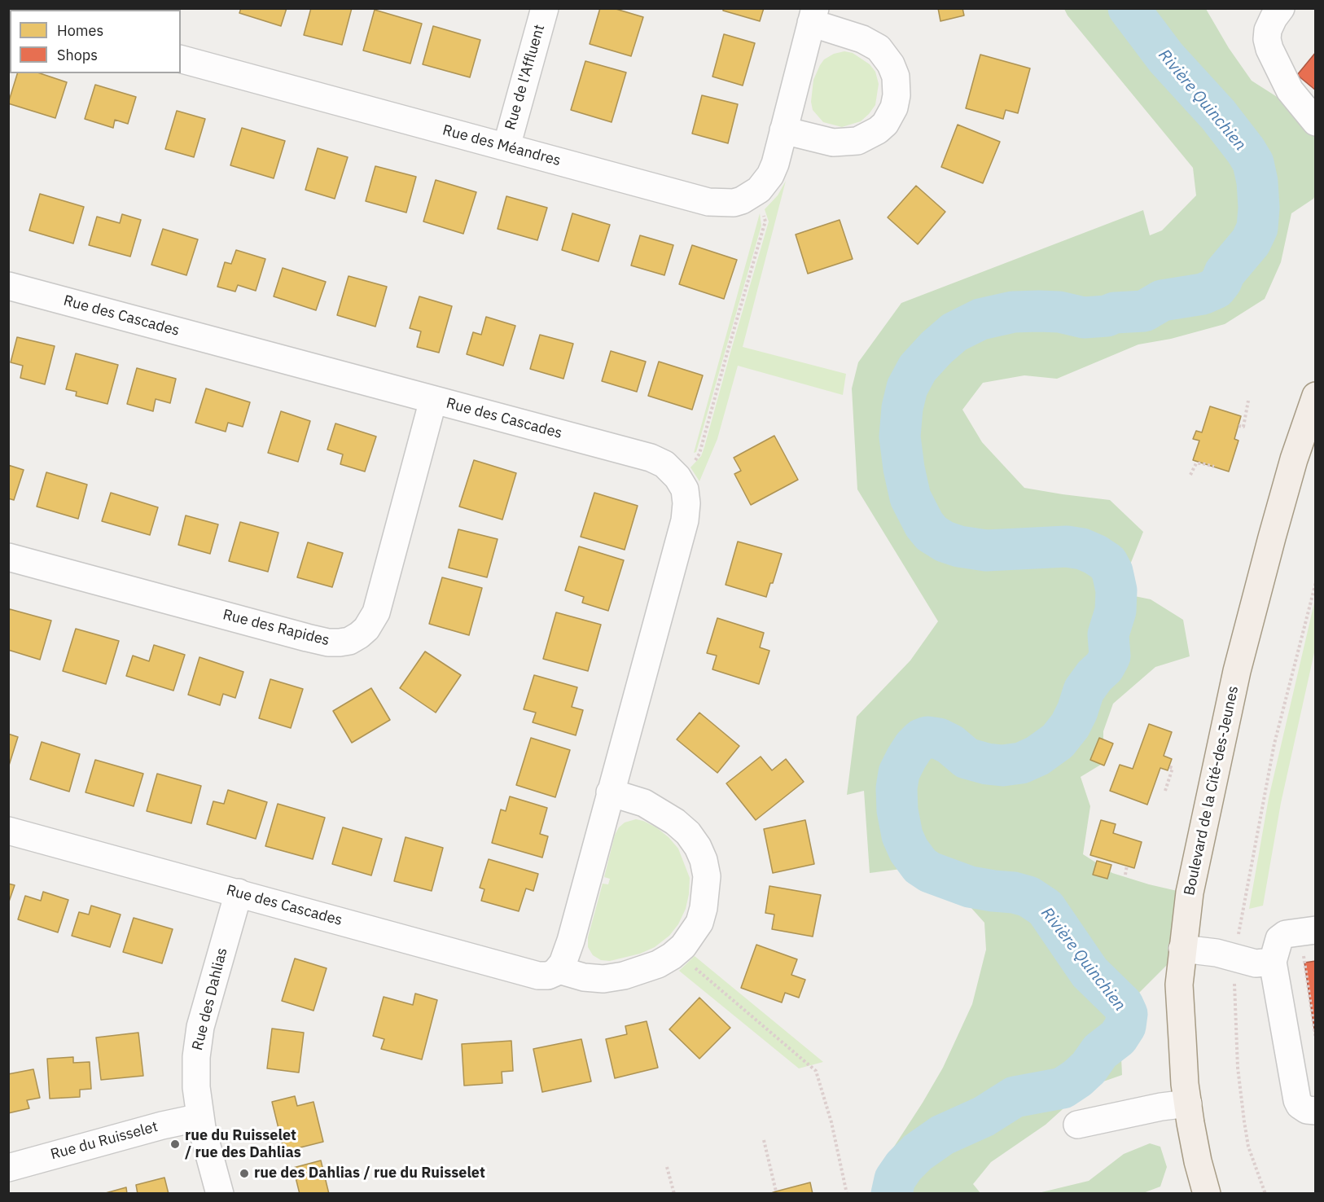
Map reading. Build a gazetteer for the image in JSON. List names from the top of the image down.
{
  "streets": {
    "main road": ["Boulevard de la Cité-des-Jeunes"],
    "street": [
      "Rue de l'Affluent",
      "Rue des Méandres",
      "Rue des Cascades",
      "Rue des Rapides",
      "Rue des Dahlias",
      "Rue du Ruisselet"
    ]
  },
  "crossings": [
    ["Rue de l'Affluent", "Rue des Méandres"],
    ["Rue des Cascades", "Rue des Rapides"],
    ["Rue des Cascades", "Rue des Dahlias"],
    ["Rue des Dahlias", "Rue du Ruisselet"]
  ],
  "water": ["Rivière Quinchien"],
  "places": ["rue du Ruisselet / rue des Dahlias", "rue des Dahlias / rue du Ruisselet"],
  "legend": ["Homes", "Shops"]
}
